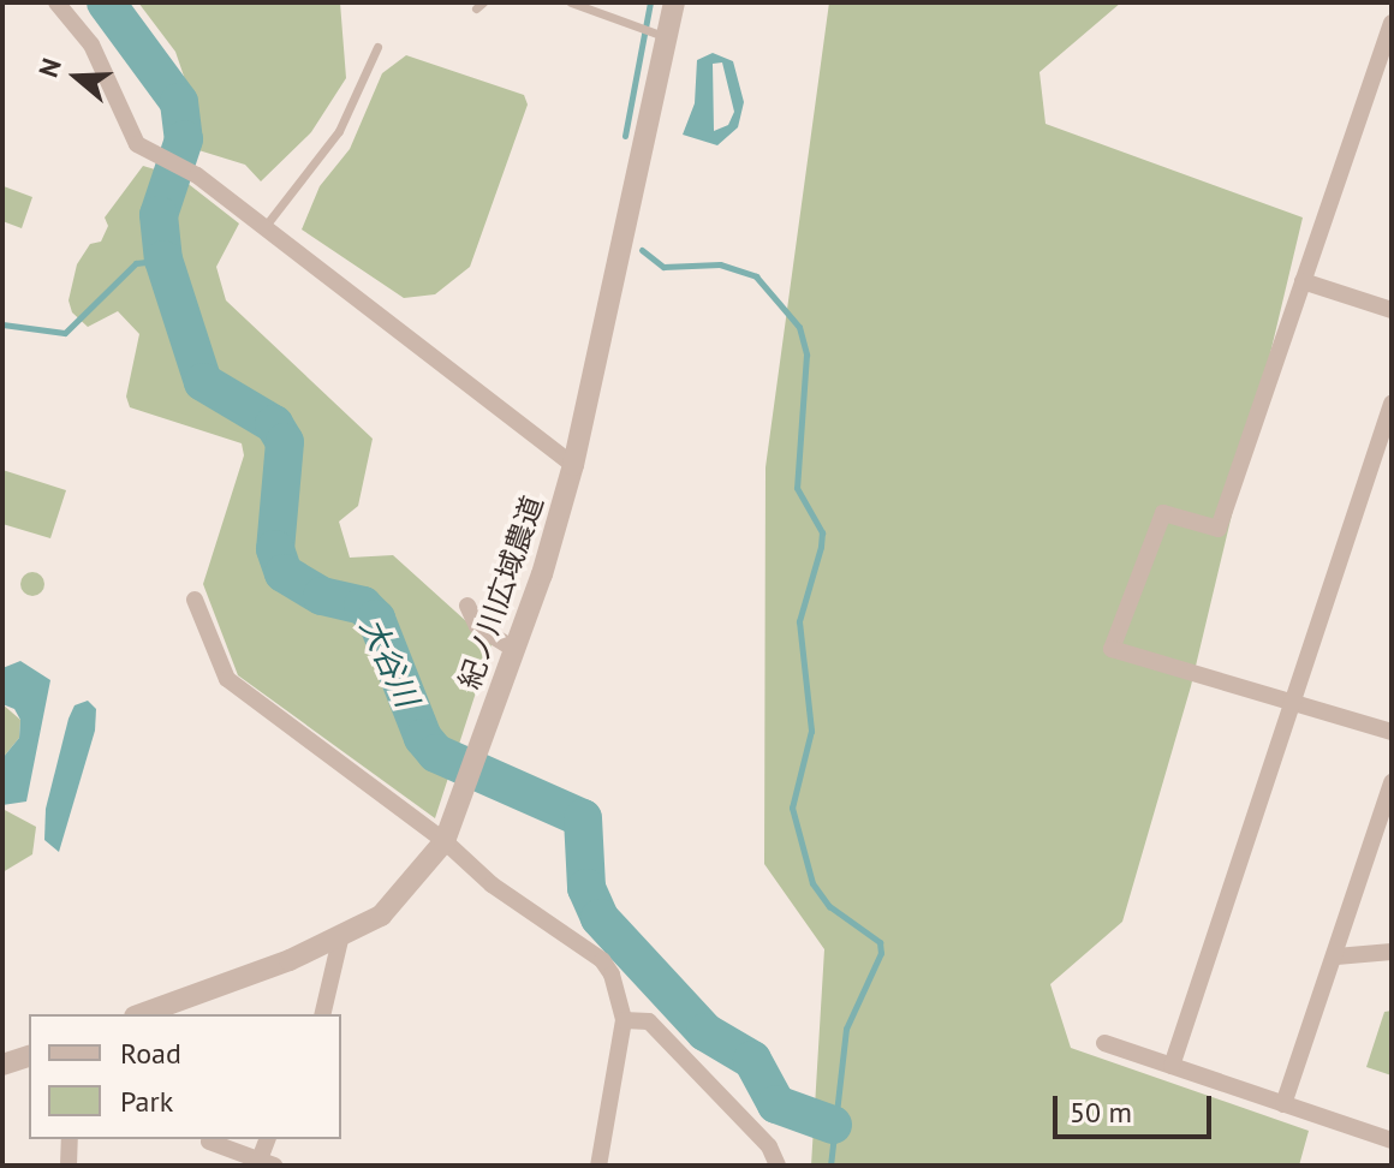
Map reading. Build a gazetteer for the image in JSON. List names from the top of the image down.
{
  "streets": {
    "street": ["紀ノ川広域農道"]
  },
  "water": ["大谷川"],
  "legend": ["Road", "Park"],
  "scale_bar": "50 m",
  "north": "left"
}
